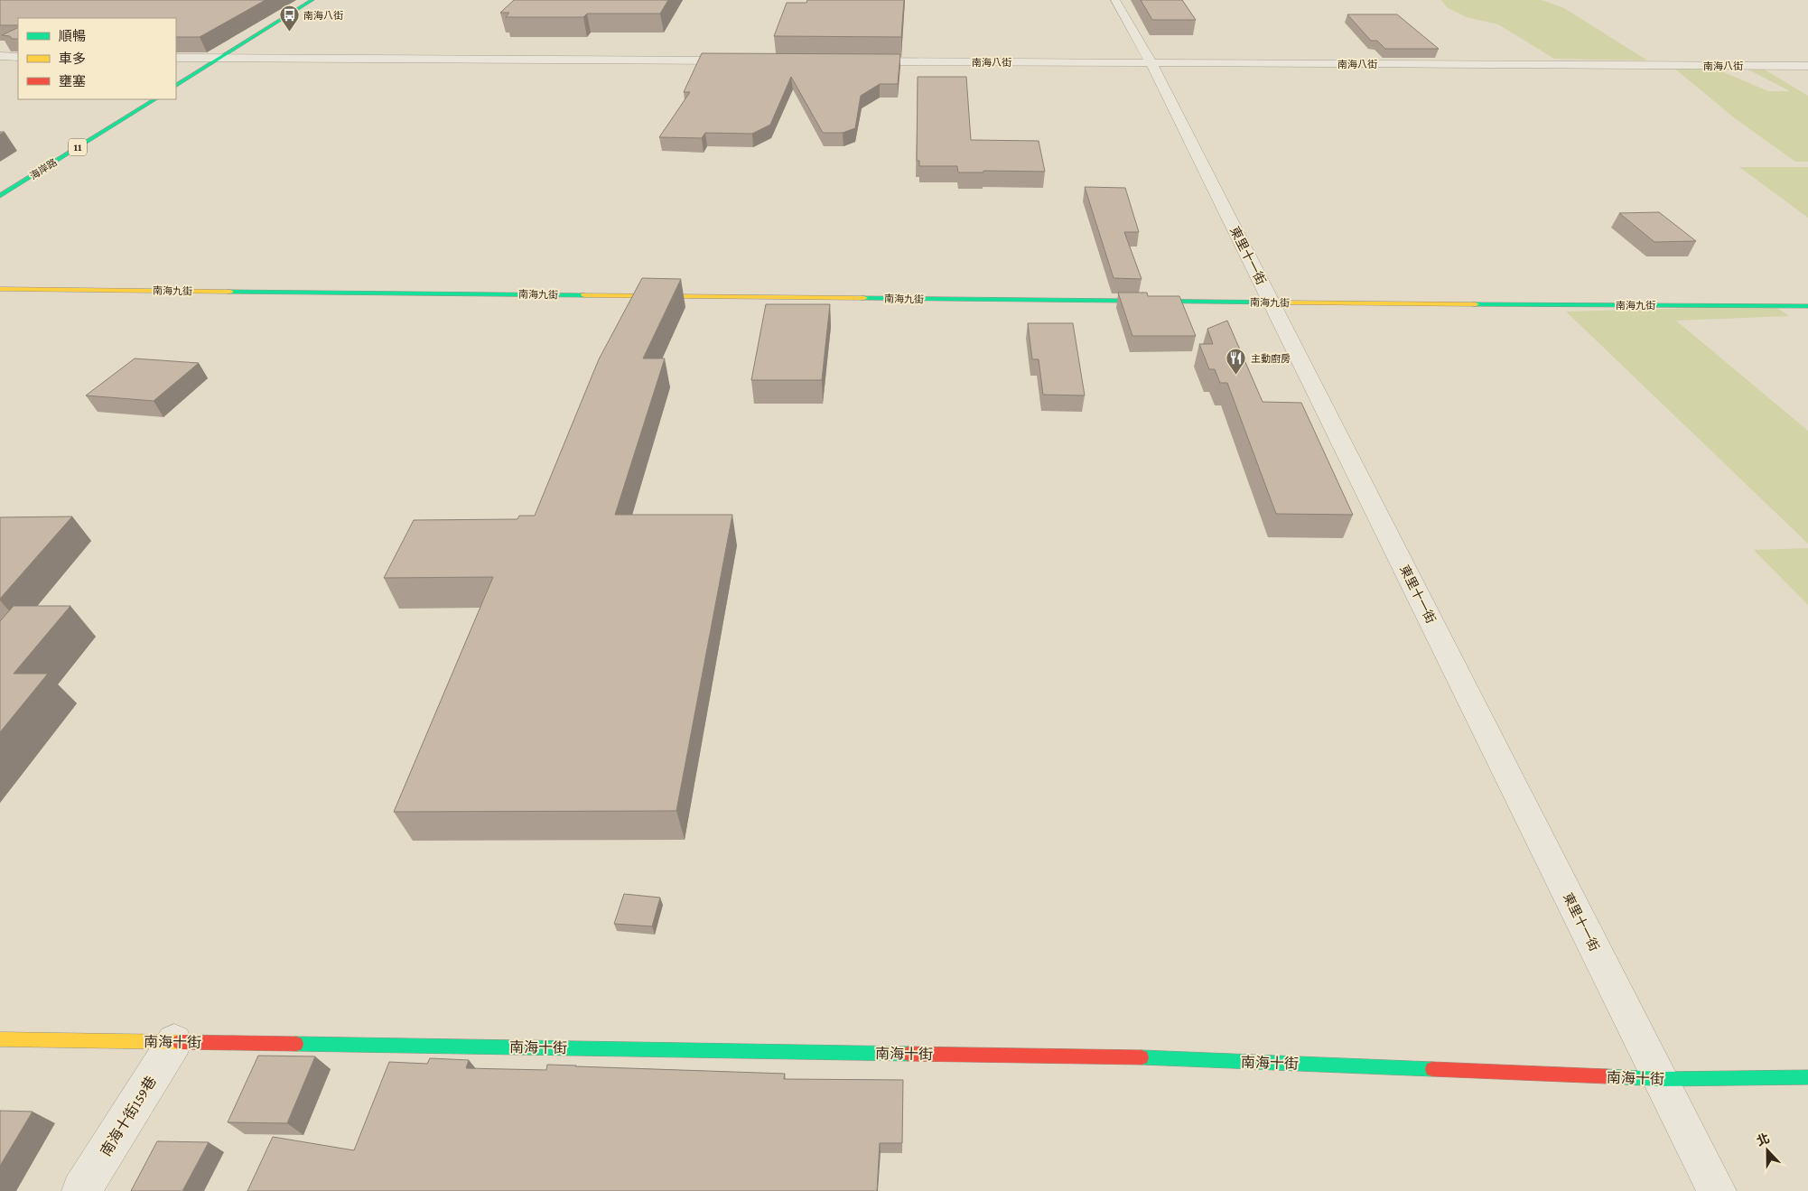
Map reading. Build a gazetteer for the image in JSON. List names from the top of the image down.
{
  "streets": {
    "street": [
      "南海八街",
      "11",
      "海岸路",
      "東里十一街",
      "南海九街",
      "南海十街",
      "南海十街159巷"
    ]
  },
  "crossings": [
    ["南海八街", "東里十一街"],
    ["東里十一街", "南海九街"],
    ["東里十一街", "南海十街"],
    ["南海十街", "南海十街159巷"]
  ],
  "places": {
    "bus stop": ["南海八街"],
    "restaurant": ["主動廚房"]
  },
  "legend": ["順暢", "車多", "壅塞"],
  "north": "top"
}
